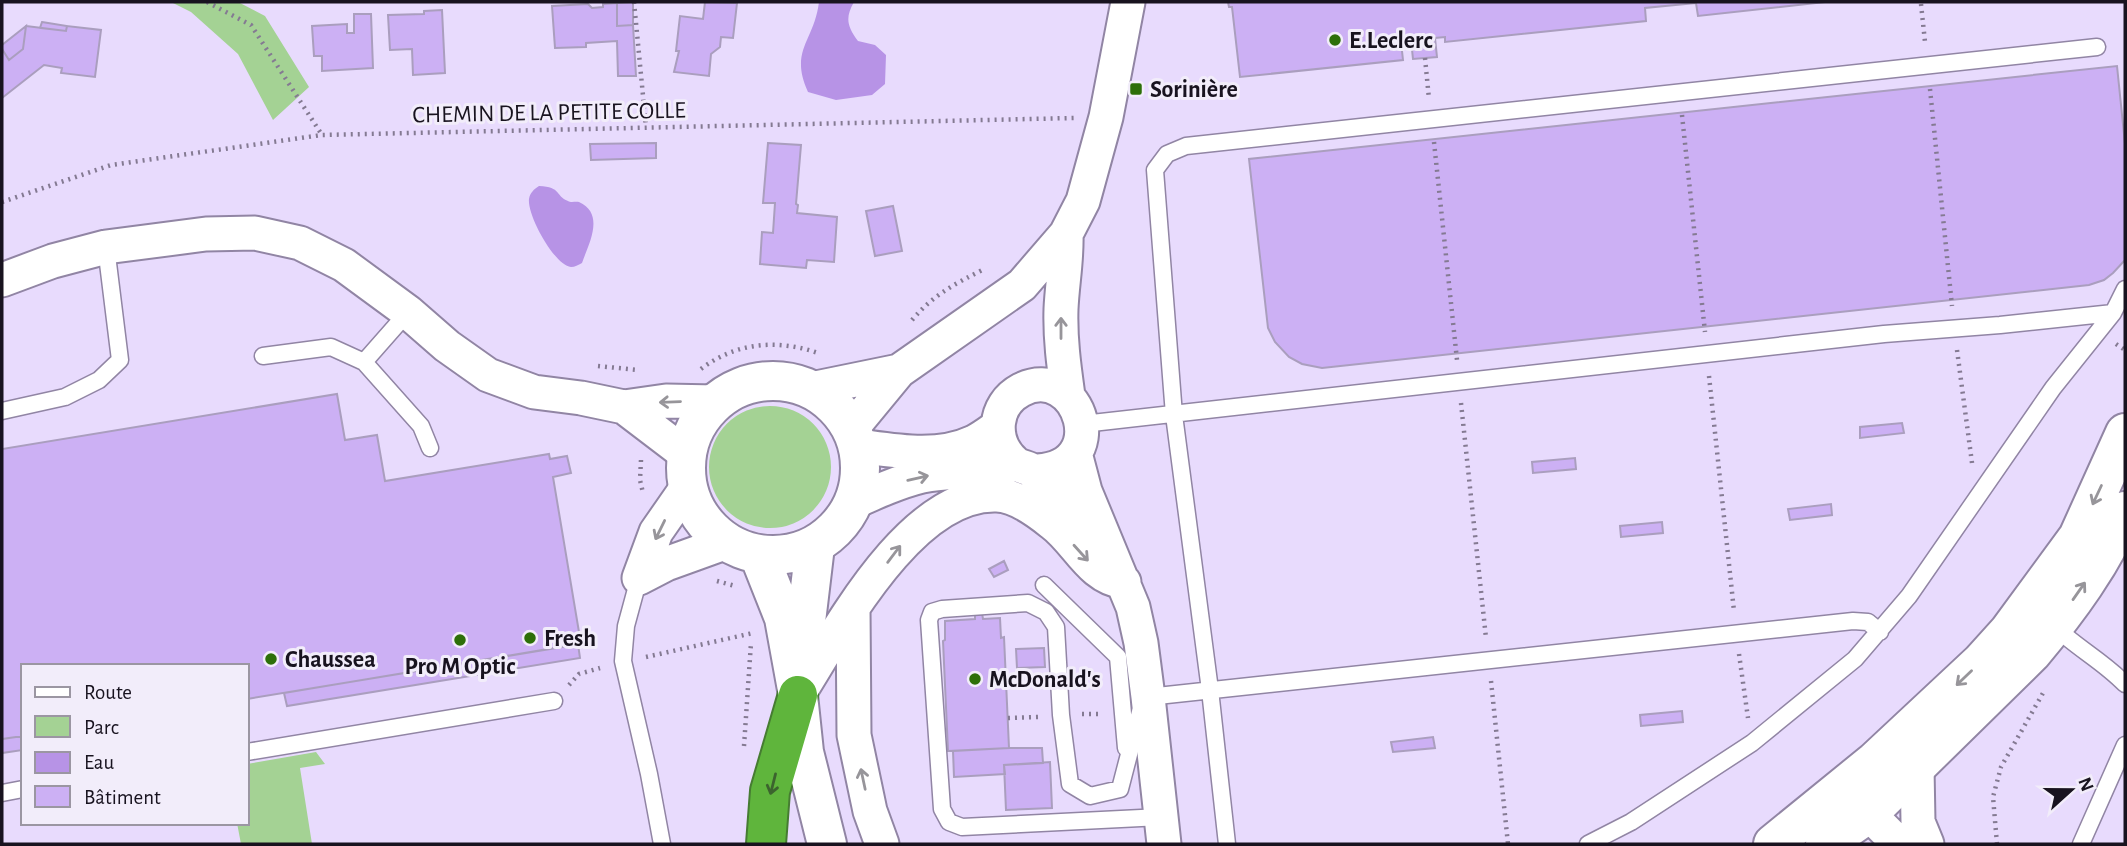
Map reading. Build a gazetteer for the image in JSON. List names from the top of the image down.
{
  "streets": {
    "path": ["CHEMIN DE LA PETITE COLLE"]
  },
  "places": {
    "other": [
      "E.Leclerc",
      "Fresh",
      "Pro M Optic",
      "Chaussea",
      "McDonald's"
    ],
    "transit": ["Sorinière"]
  },
  "legend": [
    "Route",
    "Parc",
    "Eau",
    "Bâtiment"
  ],
  "north": "right"
}
